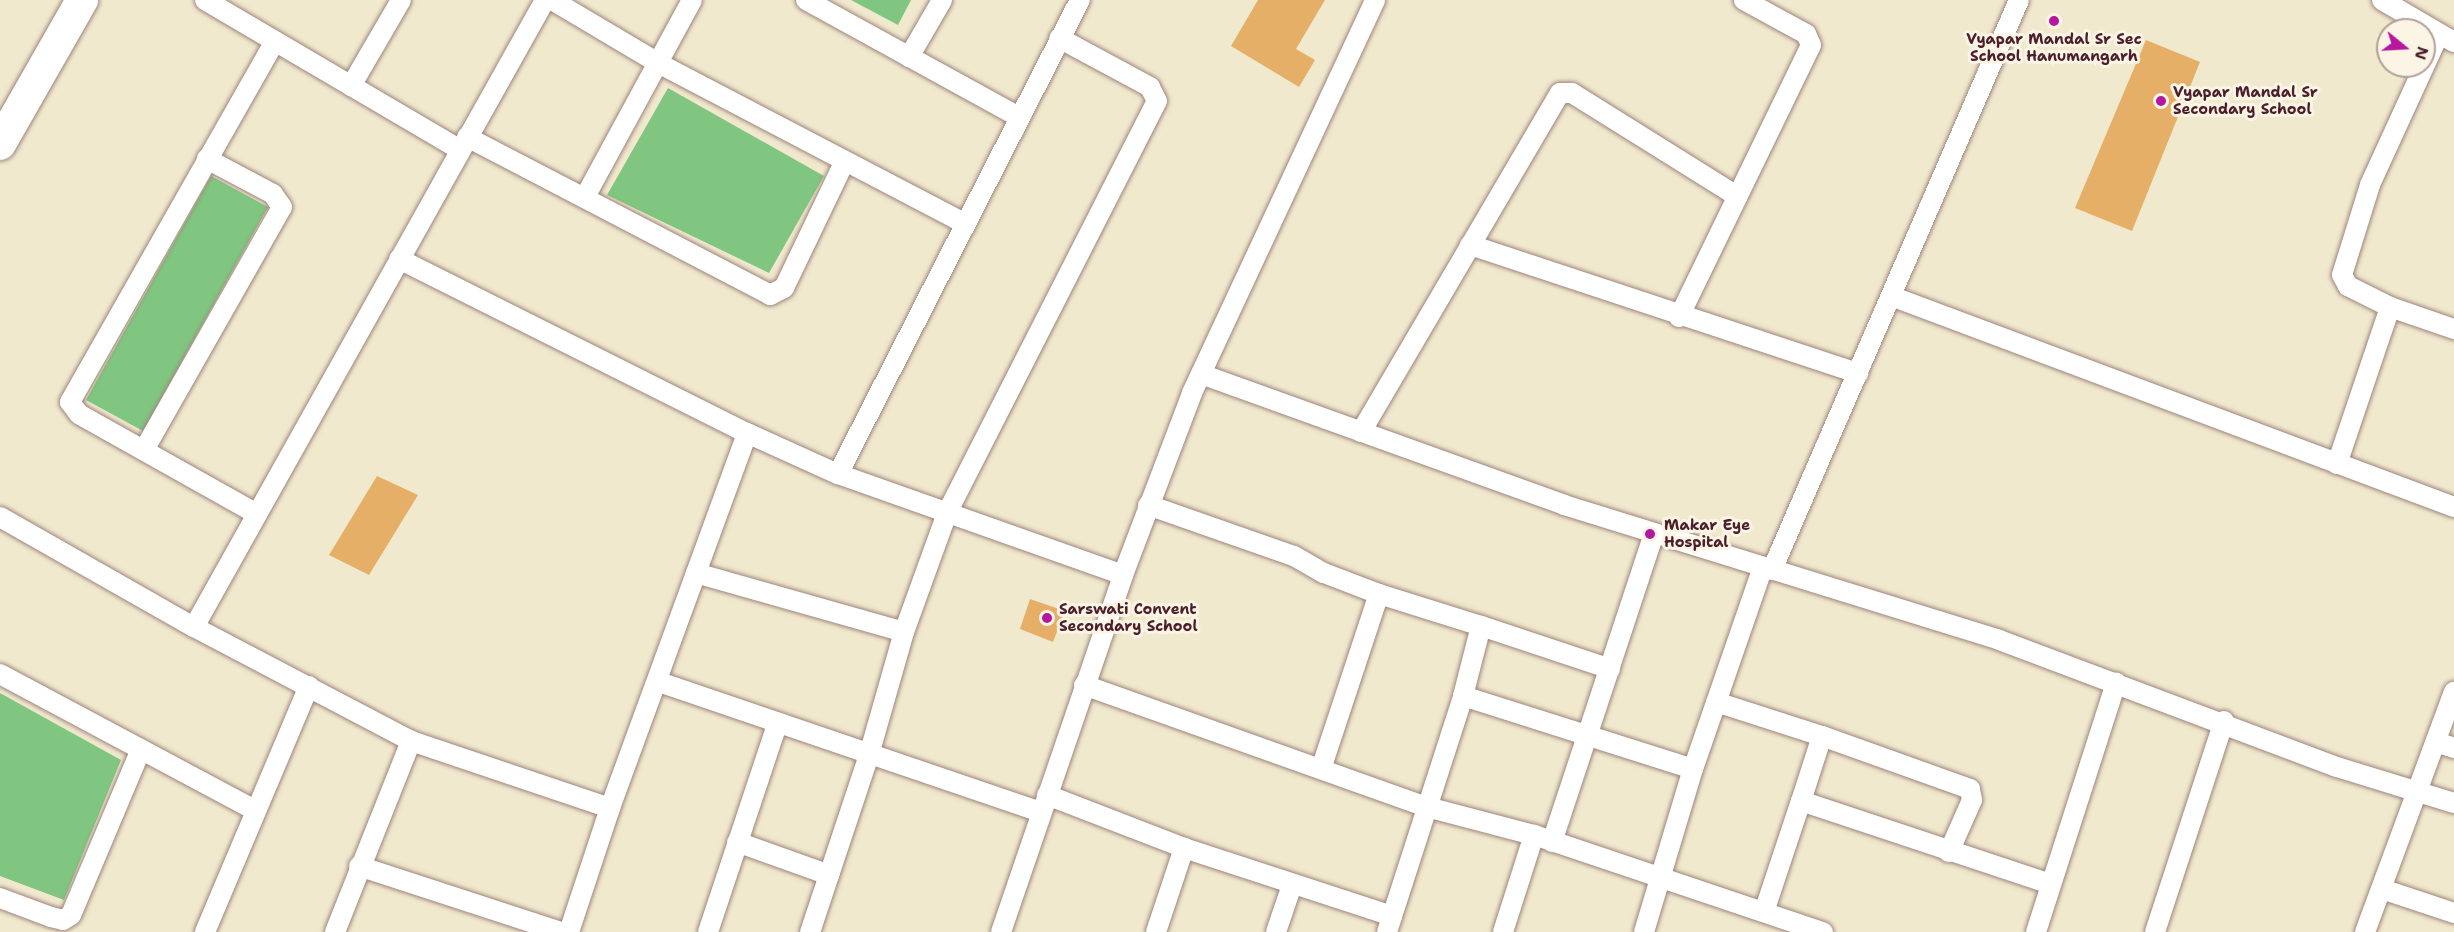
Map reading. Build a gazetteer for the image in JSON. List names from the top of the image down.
{
  "places": [
    "Vyapar Mandal Sr Sec School Hanumangarh",
    "Vyapar Mandal Sr Secondary School",
    "Makar Eye Hospital",
    "Sarswati Convent Secondary School"
  ],
  "north": "right"
}
